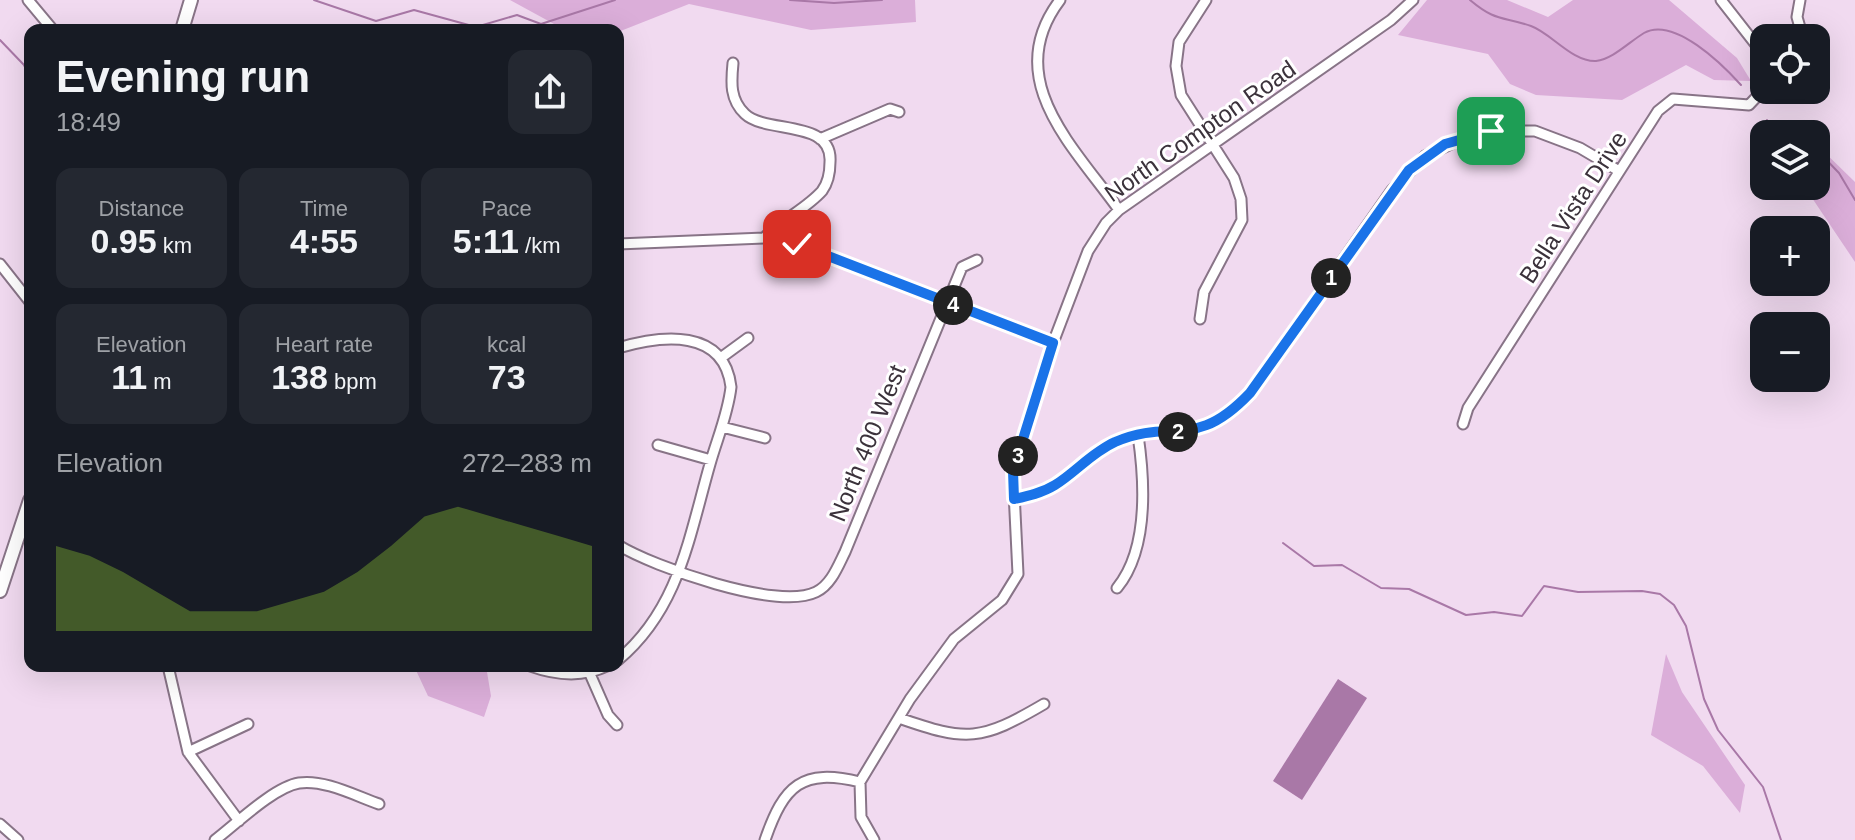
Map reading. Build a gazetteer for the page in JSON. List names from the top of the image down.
{
  "streets": {
    "street": ["North Compton Road", "Bella Vista Drive", "North 400 West"]
  },
  "page": {
    "map_buttons": ["+", "−"],
    "heading": ["Evening run", "18:49"],
    "stats": [
      ["Distance", "0.95 km"],
      ["Time", "4:55"],
      ["Pace", "5:11 /km"],
      ["Elevation", "11 m"],
      ["Heart rate", "138 bpm"],
      ["kcal", "73"]
    ],
    "pins": [
      "1",
      "4",
      "2",
      "3"
    ],
    "chart": ["Elevation", "272–283 m"]
  }
}
